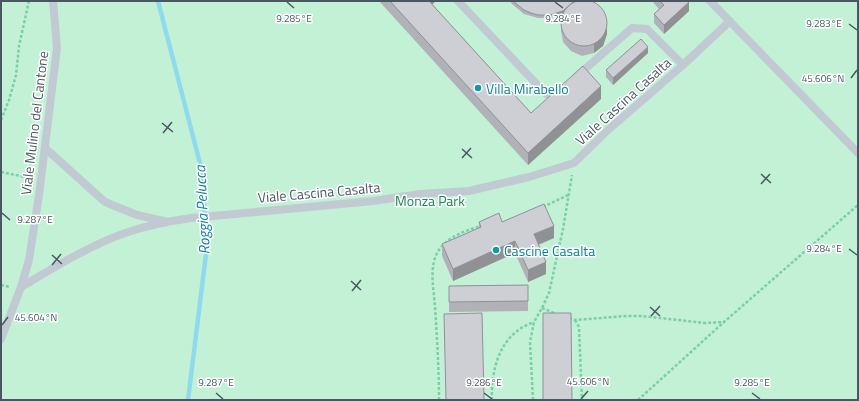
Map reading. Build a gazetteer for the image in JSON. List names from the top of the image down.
{
  "streets": {
    "lane": ["Viale Cascina Casalta", "Viale Mulino del Cantone"]
  },
  "crossings": [
    ["Viale Cascina Casalta", "Viale Mulino del Cantone"]
  ],
  "water": ["Roggia Pelucca"],
  "parks": ["Monza Park"],
  "places": ["Villa Mirabello", "Cascine Casalta"],
  "coordinates": [
    "9.285°E",
    "9.284°E",
    "9.283°E",
    "45.606°N",
    "9.287°E",
    "45.604°N",
    "9.286°E"
  ]
}
